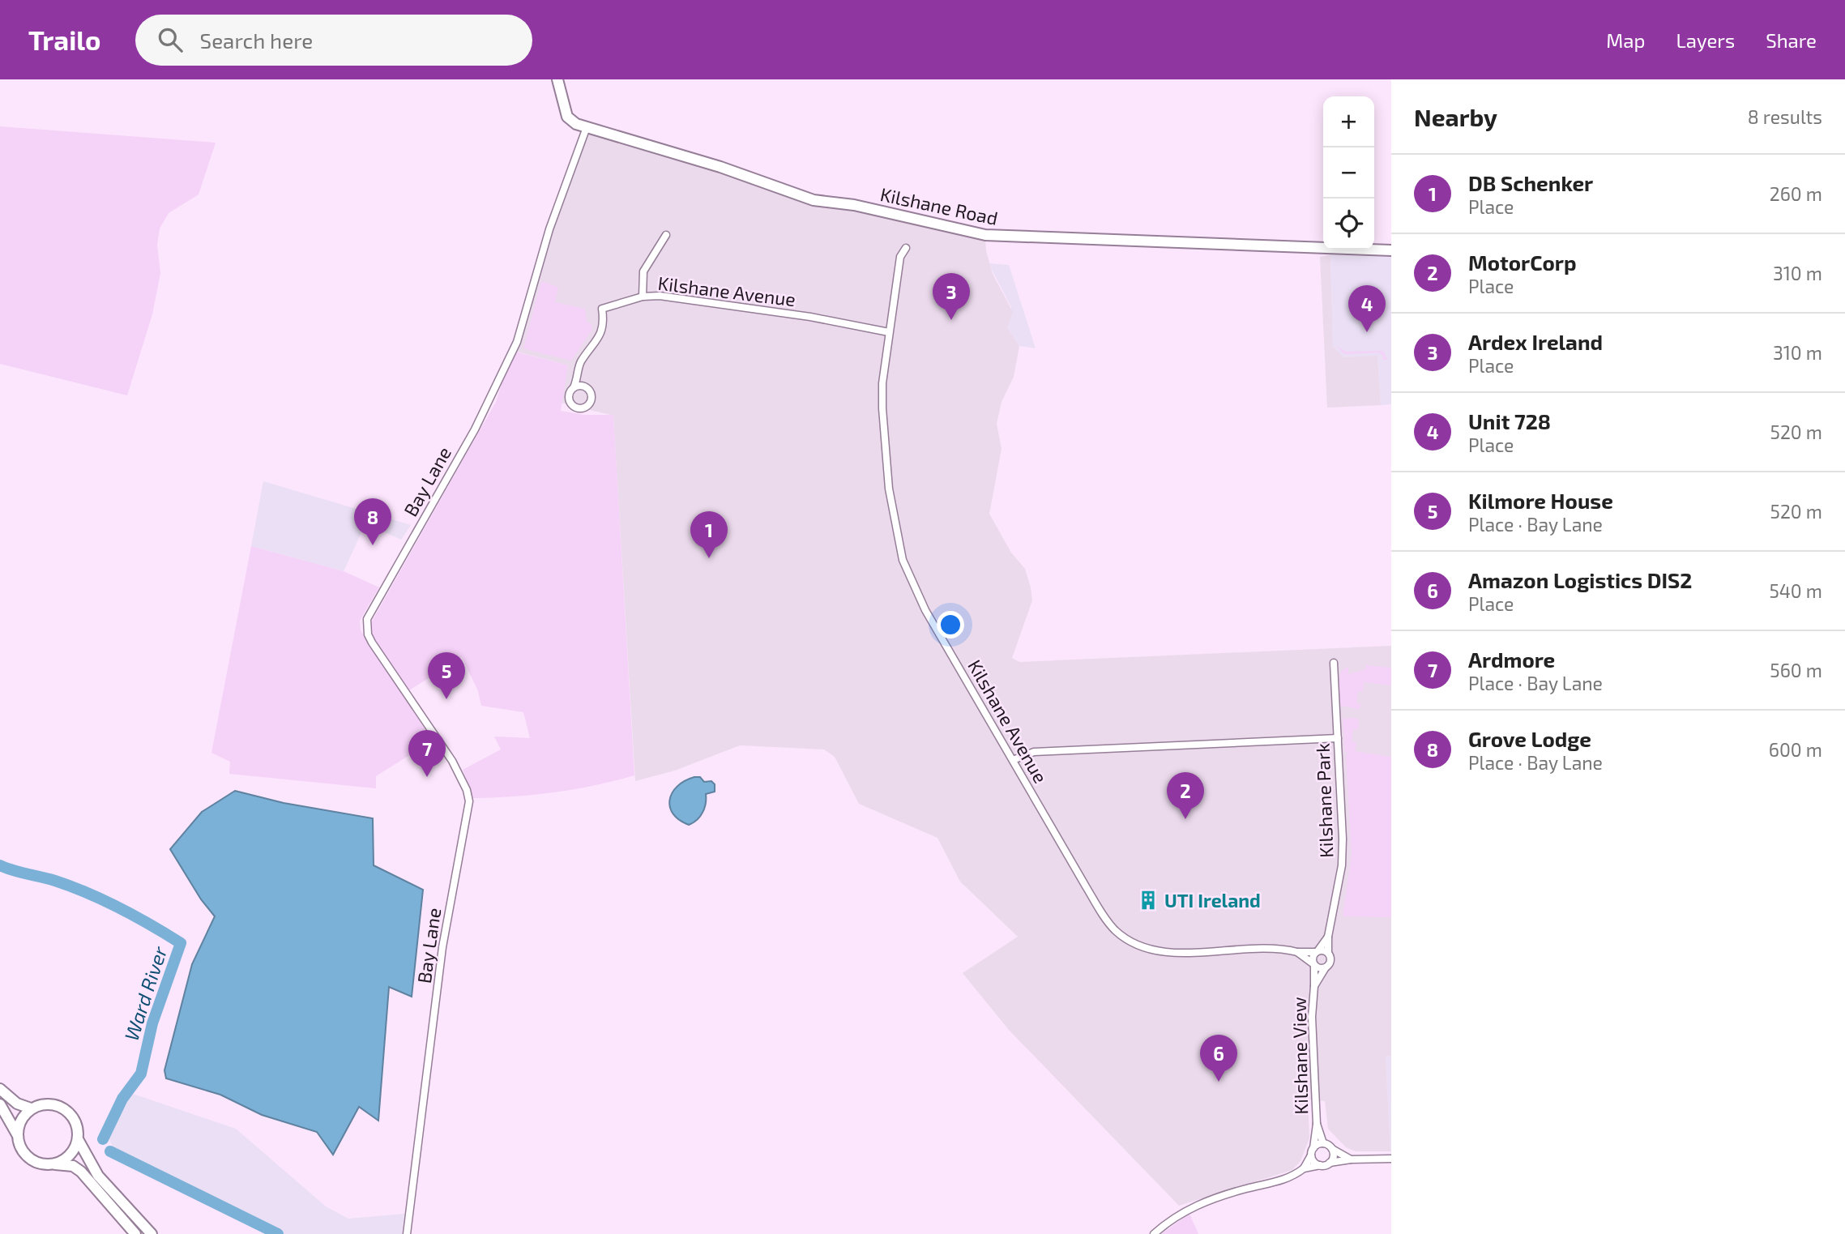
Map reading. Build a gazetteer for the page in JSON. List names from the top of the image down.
{
  "streets": {
    "street": [
      "Kilshane Road",
      "Kilshane Avenue",
      "Bay Lane",
      "Kilshane Park",
      "Kilshane View"
    ]
  },
  "crossings": [
    ["Kilshane Road", "Bay Lane"],
    ["Kilshane Avenue", "Kilshane Park"],
    ["Kilshane Avenue", "Kilshane View"],
    ["Kilshane Park", "Kilshane View"]
  ],
  "water": ["Ward River"],
  "places": {
    "building": ["UTI Ireland"]
  },
  "page": {
    "header": "Trailo",
    "search": "Search here",
    "nav": ["Map", "Layers", "Share"],
    "heading": ["Nearby", "8 results"],
    "map_buttons": ["+", "−"],
    "list": [
      {
        "mark": "1",
        "name": "DB Schenker",
        "note": "Place",
        "value": "260 m"
      },
      {
        "mark": "2",
        "name": "MotorCorp",
        "note": "Place",
        "value": "310 m"
      },
      {
        "mark": "3",
        "name": "Ardex Ireland",
        "note": "Place",
        "value": "310 m"
      },
      {
        "mark": "4",
        "name": "Unit 728",
        "note": "Place",
        "value": "520 m"
      },
      {
        "mark": "5",
        "name": "Kilmore House",
        "note": "Place · Bay Lane",
        "value": "520 m"
      },
      {
        "mark": "6",
        "name": "Amazon Logistics DIS2",
        "note": "Place",
        "value": "540 m"
      },
      {
        "mark": "7",
        "name": "Ardmore",
        "note": "Place · Bay Lane",
        "value": "560 m"
      },
      {
        "mark": "8",
        "name": "Grove Lodge",
        "note": "Place · Bay Lane",
        "value": "600 m"
      }
    ],
    "pins": [
      "3",
      "4",
      "8",
      "1",
      "5",
      "7",
      "2",
      "6"
    ]
  }
}
